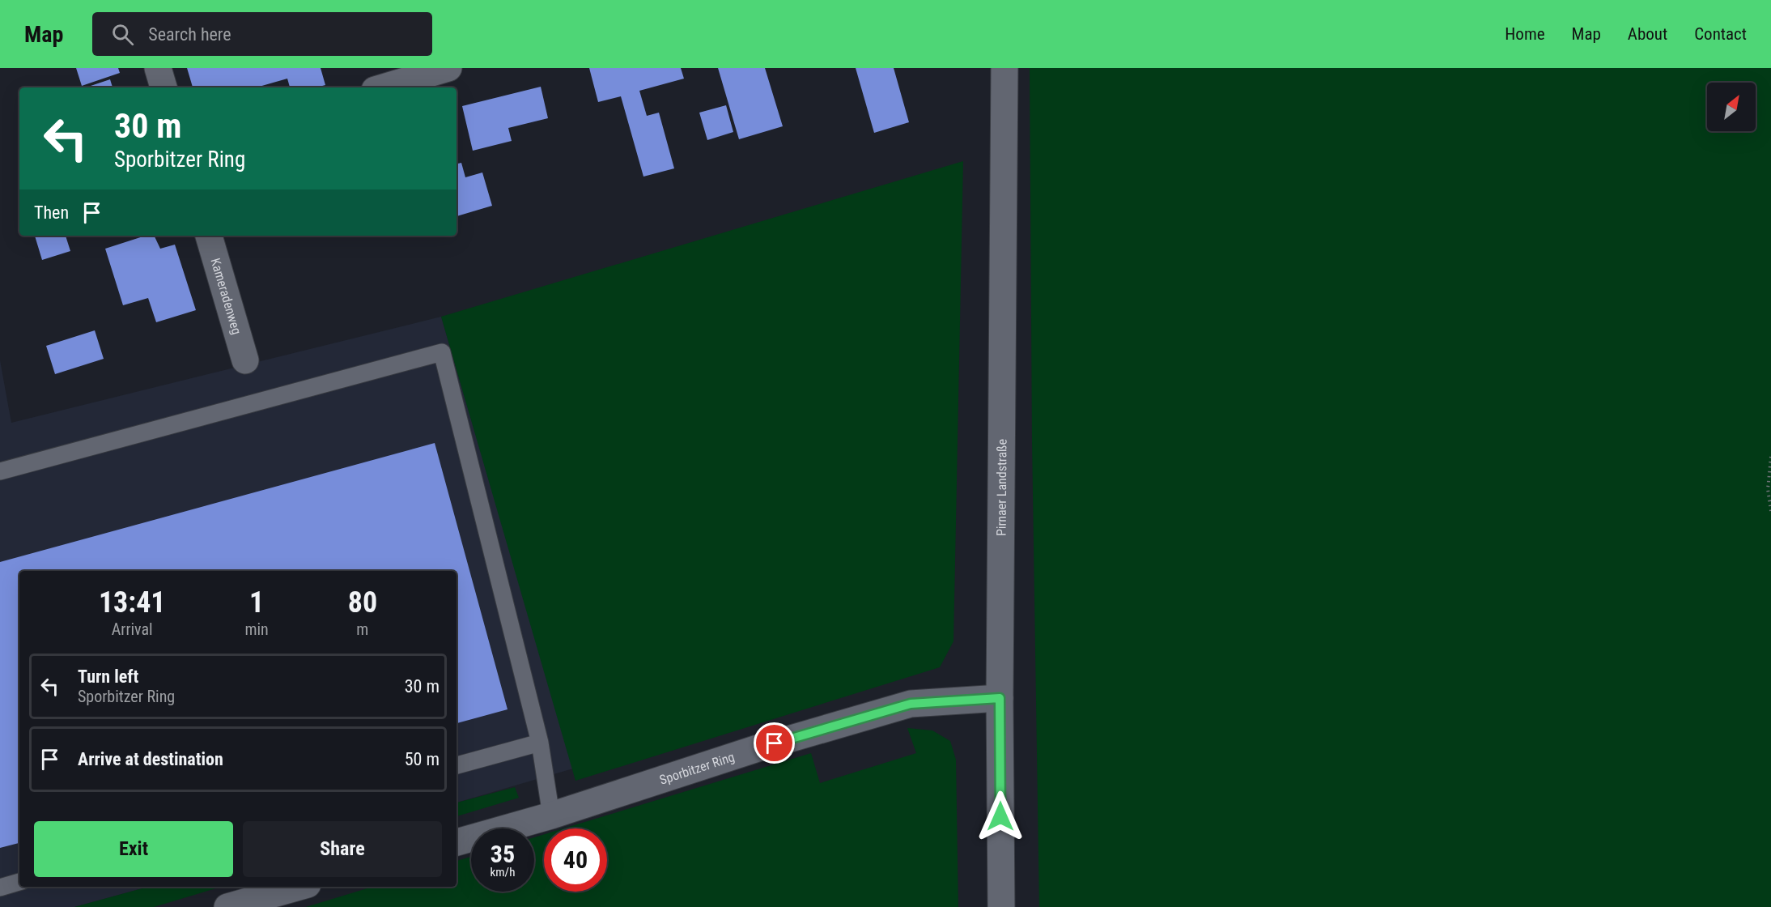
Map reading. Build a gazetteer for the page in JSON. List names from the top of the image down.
{
  "streets": {
    "street": ["Kameradenweg", "Pirnaer Landstraße", "Sporbitzer Ring"]
  },
  "crossings": [
    ["Pirnaer Landstraße", "Sporbitzer Ring"]
  ],
  "north": "top right",
  "page": {
    "header": "Map",
    "search": "Search here",
    "nav": [
      "Home",
      "Map",
      "About",
      "Contact"
    ],
    "turn": ["30 m", "Sporbitzer Ring"],
    "then": "Then",
    "eta": [
      "13:41",
      "Arrival",
      "1",
      "min",
      "80",
      "m"
    ],
    "list": [
      {
        "name": "Turn left",
        "note": "Sporbitzer Ring",
        "value": "30 m"
      },
      {
        "name": "Arrive at destination",
        "value": "50 m"
      }
    ],
    "buttons": ["Exit", "Share"],
    "speed": "35 km/h",
    "limit": "40"
  }
}
